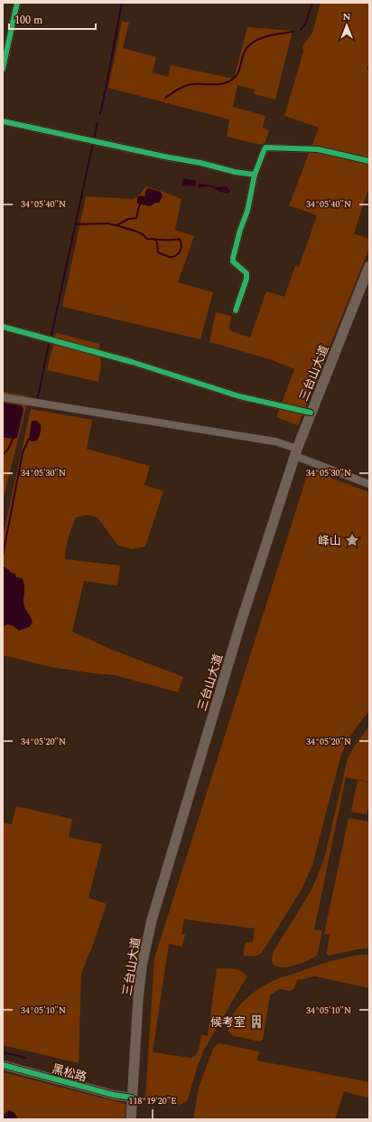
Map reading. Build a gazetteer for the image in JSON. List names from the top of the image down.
{
  "streets": {
    "main road": ["三台山大道"],
    "street": ["黑松路"]
  },
  "crossings": [
    ["三台山大道", "黑松路"]
  ],
  "places": {
    "place": ["峰山"],
    "building": ["候考室"]
  },
  "scale_bar": "100 m",
  "north": "top",
  "coordinates": [
    "34°05'40\"N",
    "34°05'30\"N",
    "34°05'20\"N",
    "34°05'10\"N",
    "118°19'20\"E"
  ]
}
